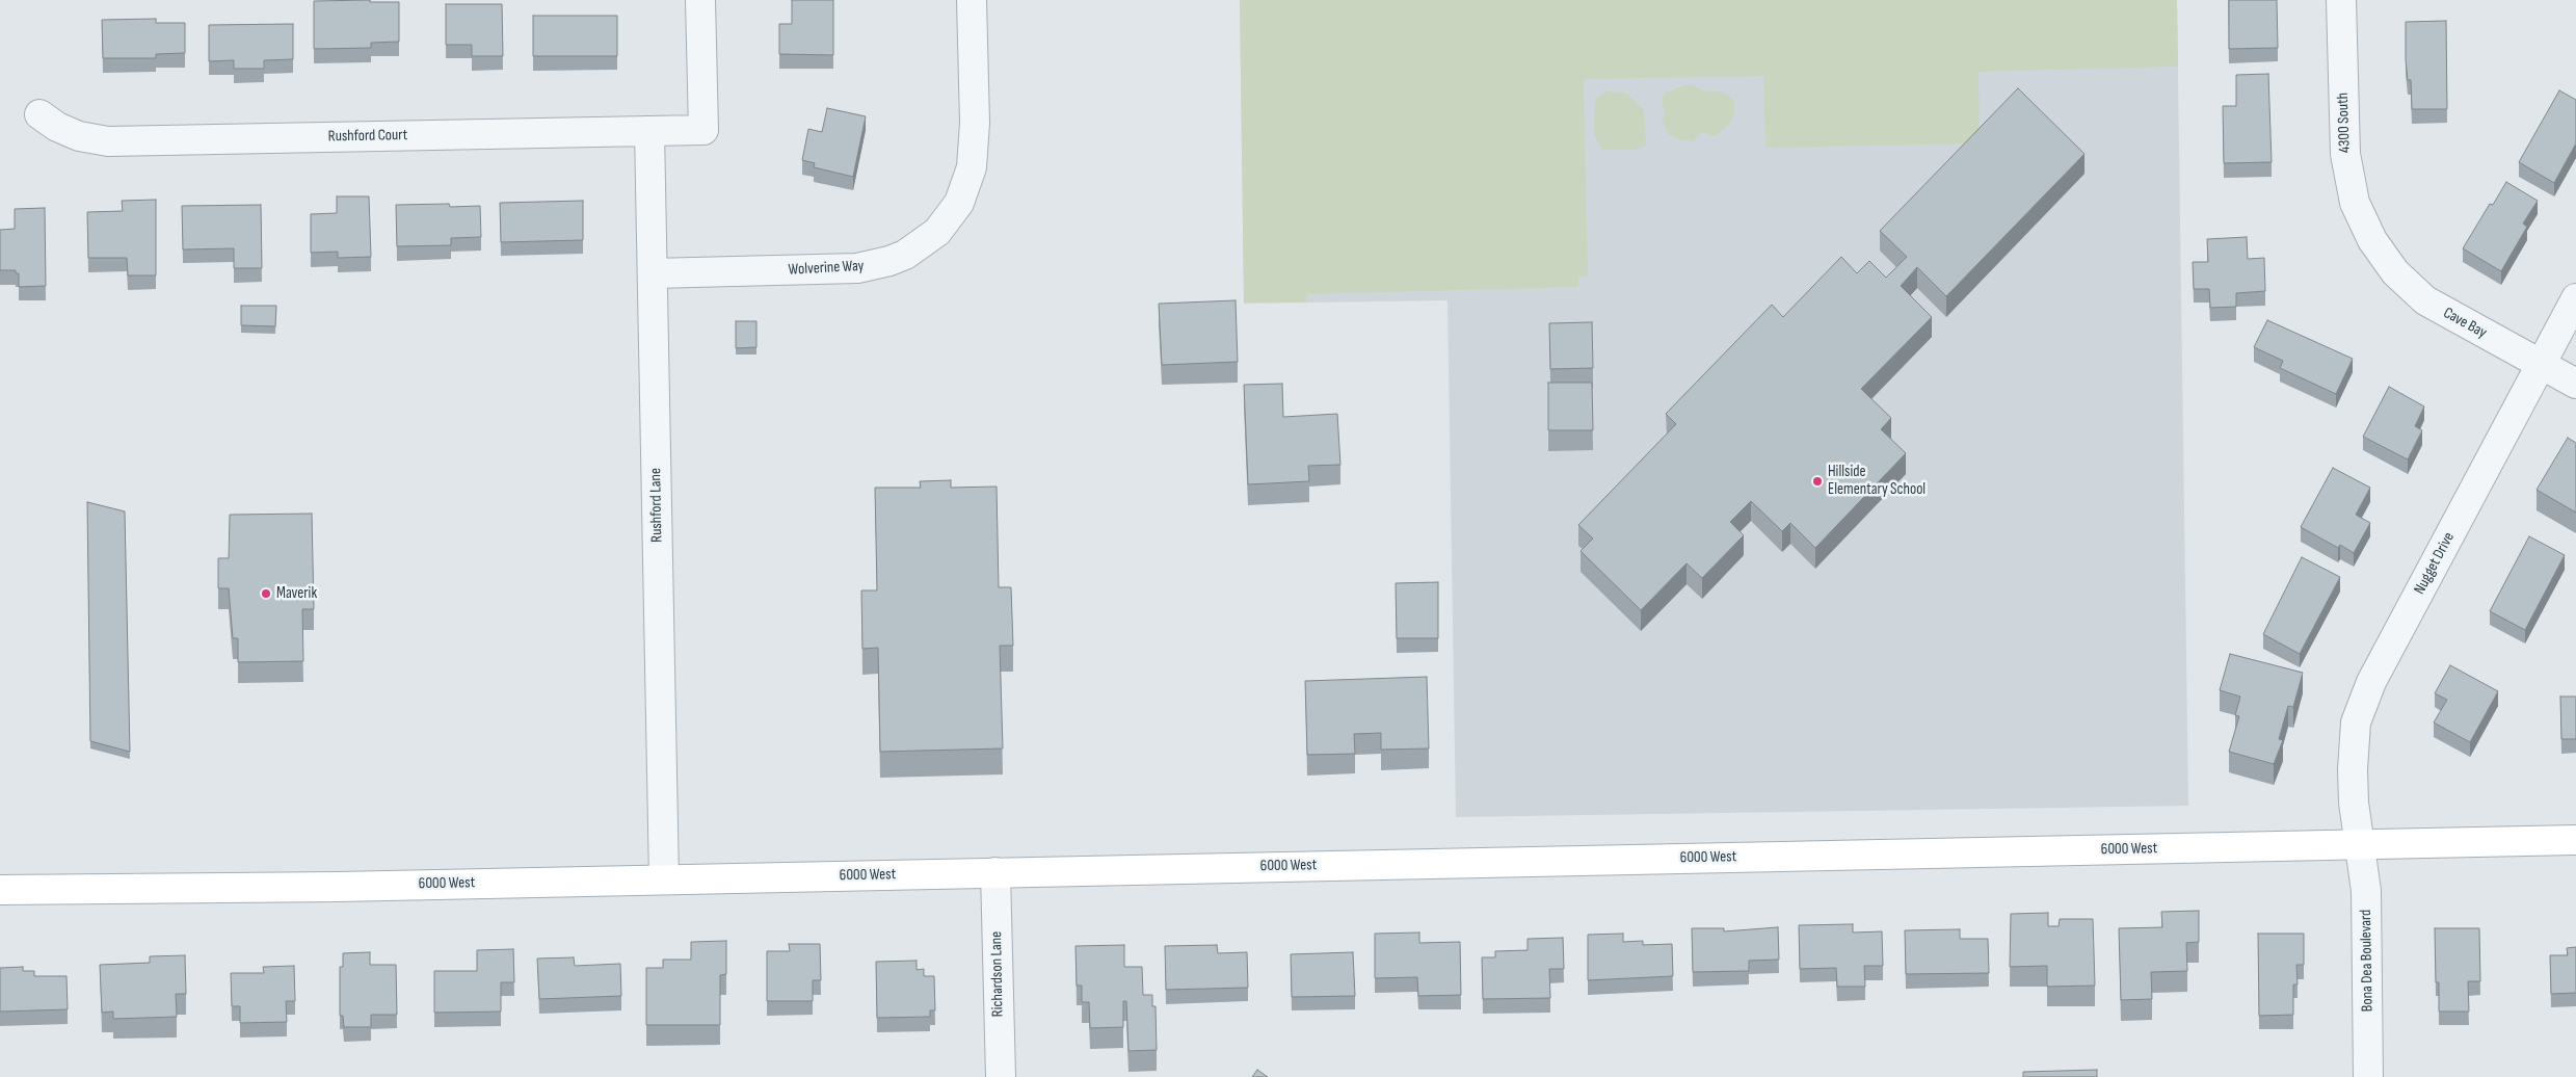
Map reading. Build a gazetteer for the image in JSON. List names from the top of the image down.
{
  "streets": {
    "street": [
      "4300 South",
      "Rushford Court",
      "Wolverine Way",
      "Cave Bay",
      "Rushford Lane",
      "Nugget Drive",
      "6000 West",
      "Bona Dea Boulevard",
      "Richardson Lane"
    ]
  },
  "crossings": [
    ["4300 South", "Cave Bay"],
    ["Rushford Court", "Rushford Lane"],
    ["Wolverine Way", "Rushford Lane"],
    ["Cave Bay", "Nugget Drive"],
    ["Rushford Lane", "6000 West"],
    ["Nugget Drive", "6000 West"],
    ["Nugget Drive", "Bona Dea Boulevard"],
    ["6000 West", "Bona Dea Boulevard"],
    ["6000 West", "Richardson Lane"]
  ],
  "places": ["Hillside Elementary School", "Maverik"]
}
